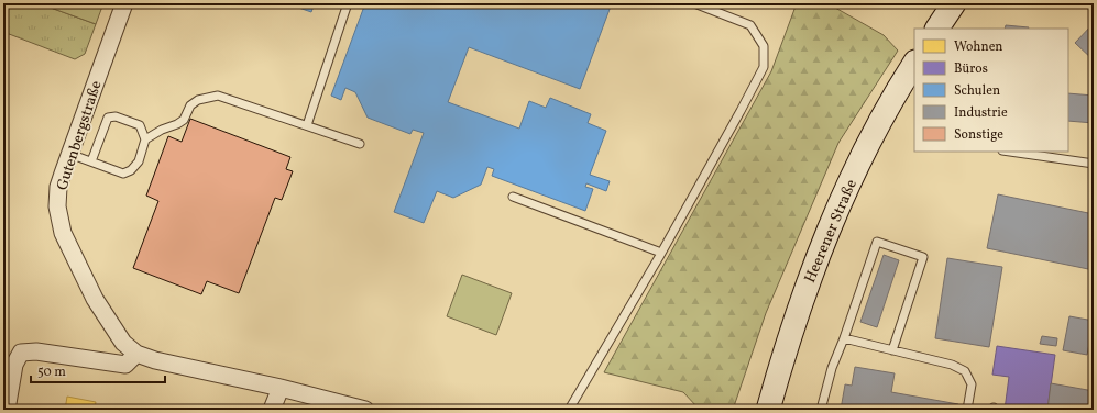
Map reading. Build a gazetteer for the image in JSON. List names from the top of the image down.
{
  "streets": {
    "main road": ["Heerener Straße"],
    "street": ["Gutenbergstraße"]
  },
  "legend": [
    "Wohnen",
    "Büros",
    "Schulen",
    "Industrie",
    "Sonstige"
  ],
  "scale_bar": "50 m"
}
